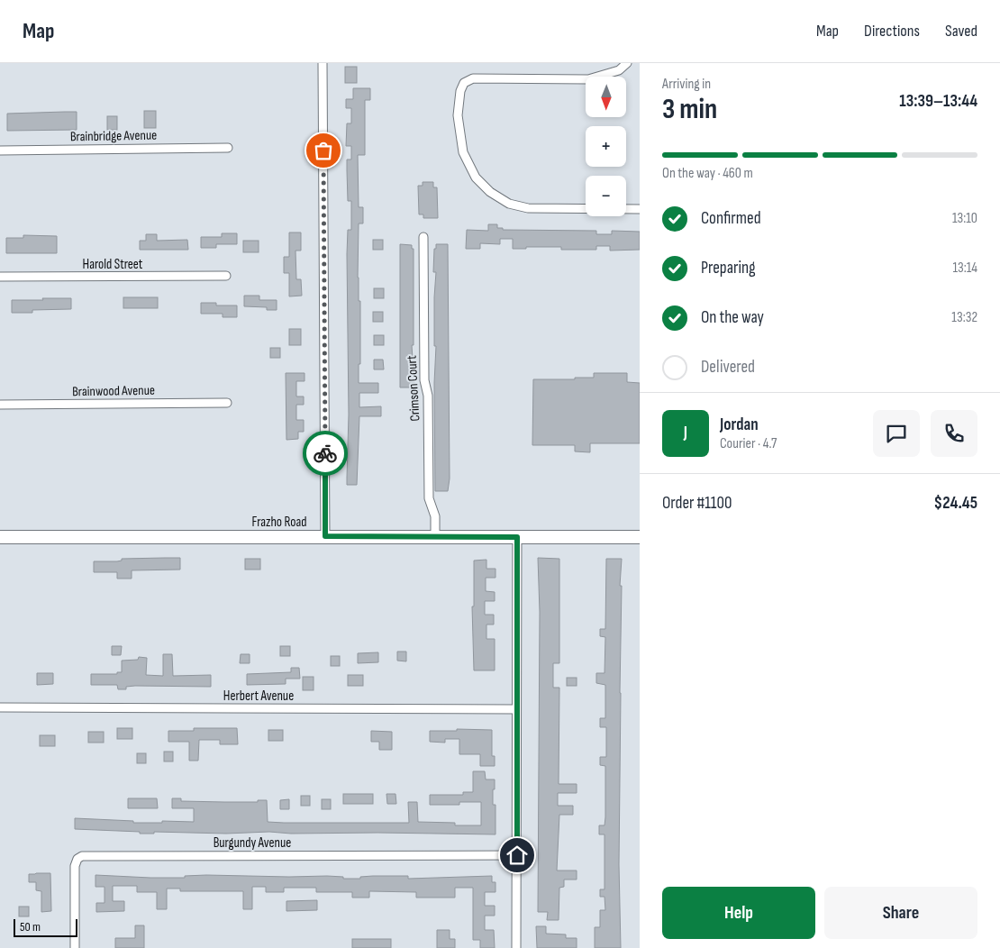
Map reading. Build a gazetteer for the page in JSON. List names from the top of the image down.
{
  "streets": {
    "street": [
      "Brainbridge Avenue",
      "Harold Street",
      "Crimson Court",
      "Brainwood Avenue",
      "Frazho Road",
      "Herbert Avenue",
      "Burgundy Avenue"
    ]
  },
  "crossings": [
    ["Crimson Court", "Frazho Road"]
  ],
  "scale_bar": "50 m",
  "north": "bottom",
  "page": {
    "header": "Map",
    "nav": ["Map", "Directions", "Saved"],
    "heading": ["3 min", "Arriving in", "13:39–13:44"],
    "panel": [
      "Jordan",
      "Courier · 4.7",
      "Order #1100",
      "$24.45"
    ],
    "map_buttons": ["+", "−"],
    "bar": "On the way · 460 m",
    "list": [
      ["Confirmed", "13:10"],
      ["Preparing", "13:14"],
      ["On the way", "13:32"],
      "Delivered"
    ],
    "round": "J",
    "buttons": ["Help", "Share"],
    "scale": "50 m"
  }
}
